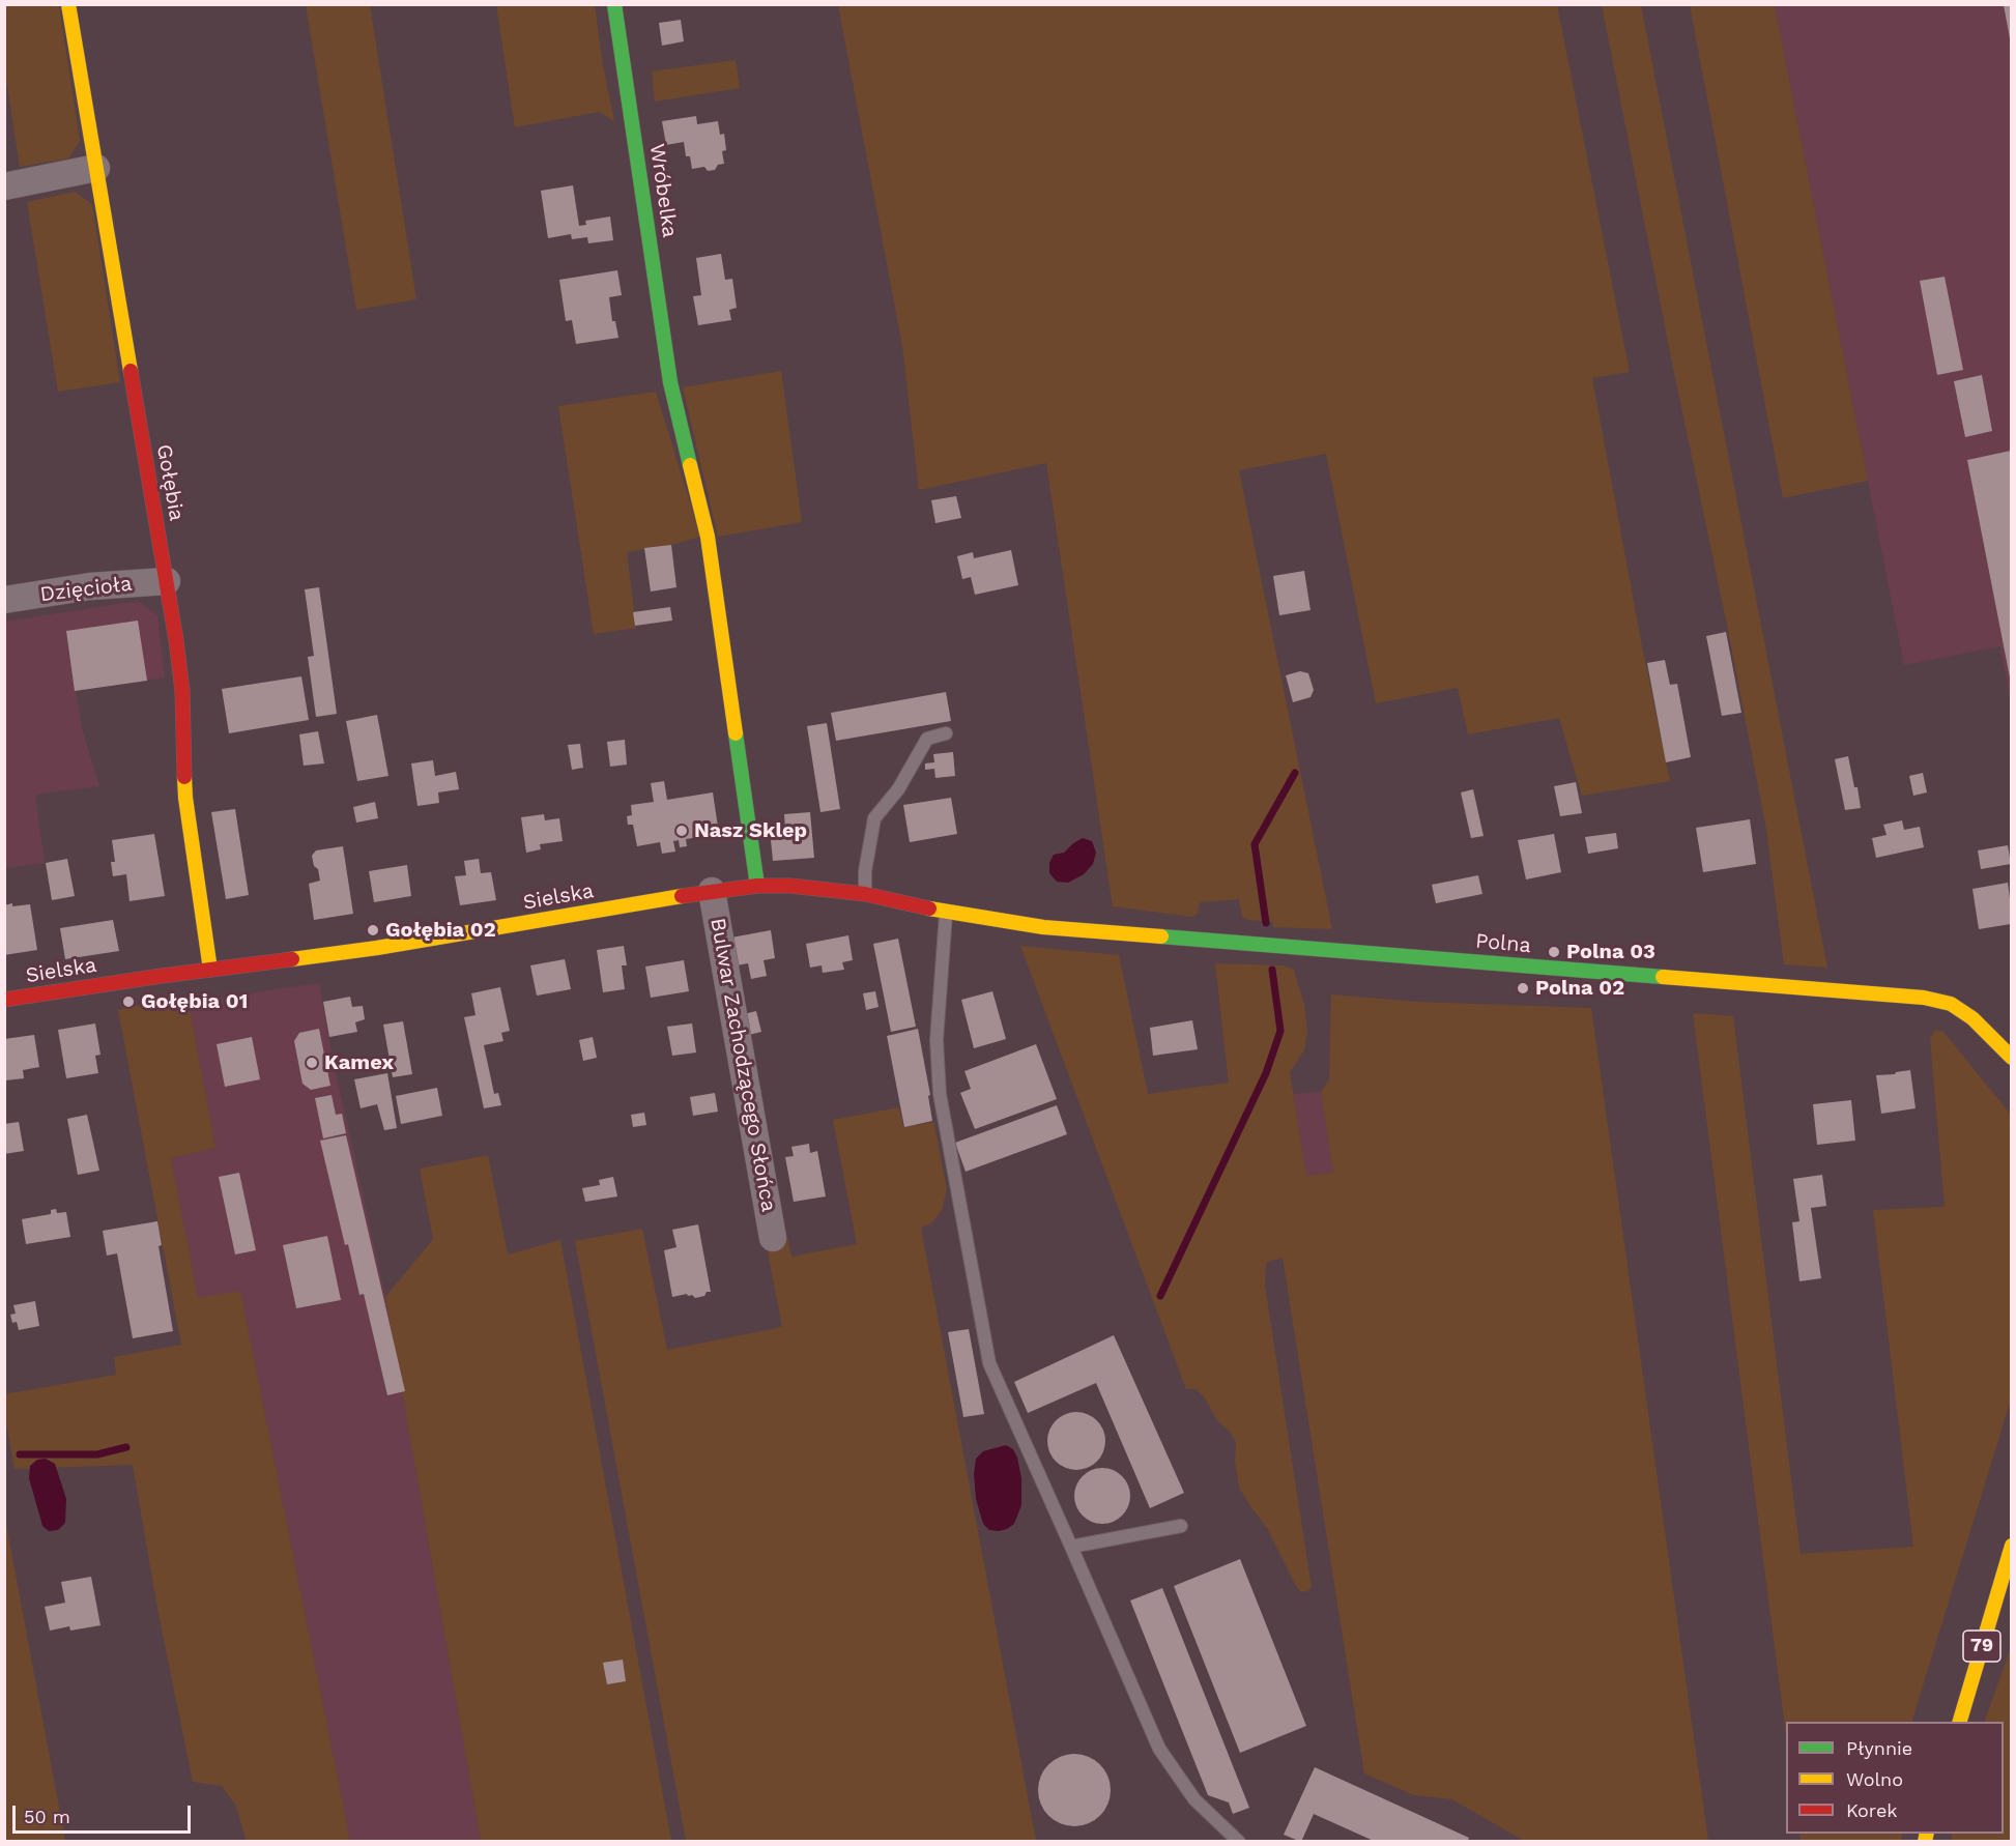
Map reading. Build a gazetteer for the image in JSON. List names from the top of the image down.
{
  "streets": {
    "street": [
      "Wróbelka",
      "Gołębia",
      "Dzięcioła",
      "Sielska",
      "Polna",
      "Bulwar Zachodzącego Słońca",
      "79"
    ]
  },
  "crossings": [
    ["Wróbelka", "Sielska"],
    ["Gołębia", "Dzięcioła"],
    ["Gołębia", "Sielska"],
    ["Sielska", "Polna"],
    ["Sielska", "Bulwar Zachodzącego Słońca"]
  ],
  "places": [
    "Nasz Sklep",
    "Gołębia 02",
    "Polna 03",
    "Polna 02",
    "Gołębia 01",
    "Kamex"
  ],
  "legend": ["Płynnie", "Wolno", "Korek"],
  "scale_bar": "50 m"
}
